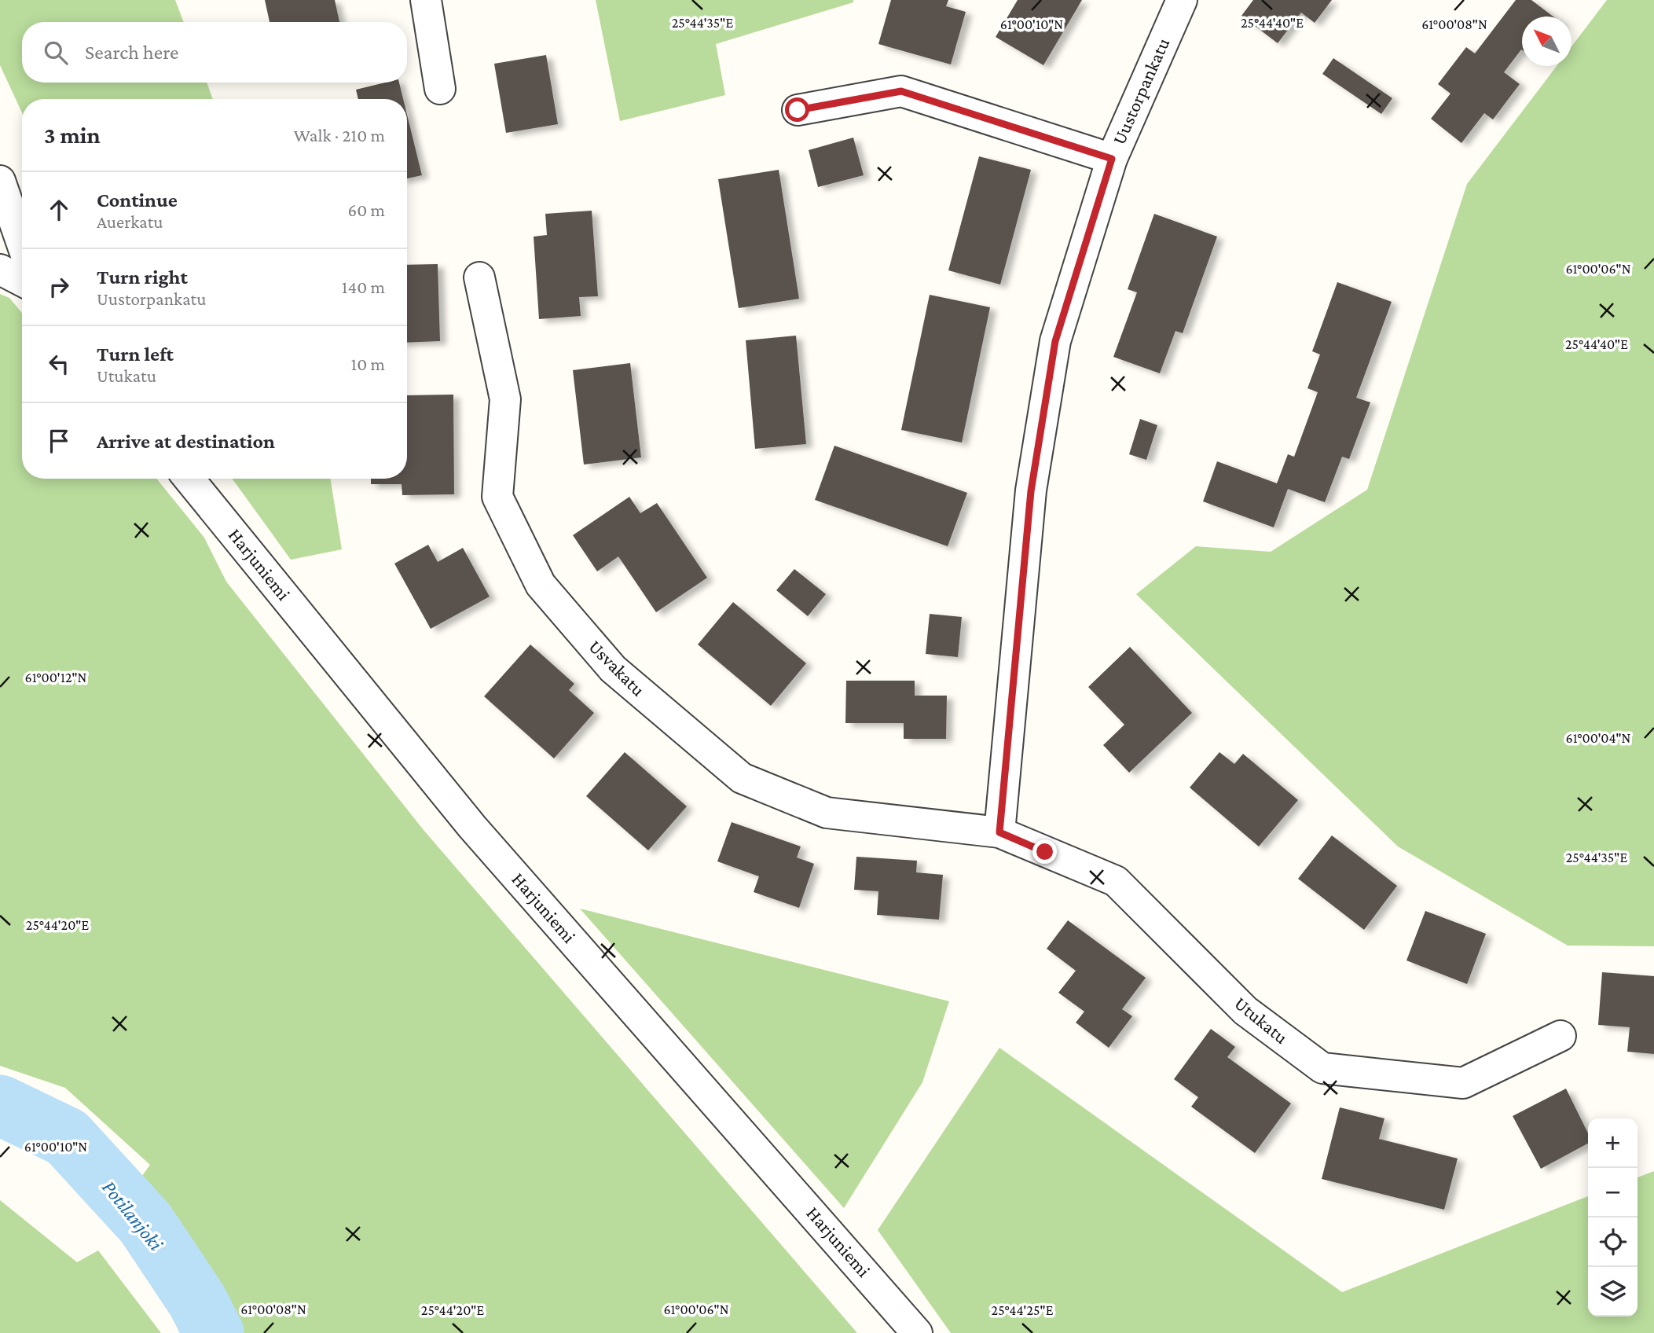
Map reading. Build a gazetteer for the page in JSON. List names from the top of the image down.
{
  "streets": {
    "street": [
      "Uustorpankatu",
      "Harjuniemi",
      "Usvakatu",
      "Utukatu"
    ]
  },
  "crossings": [
    ["Uustorpankatu", "Usvakatu"],
    ["Uustorpankatu", "Utukatu"],
    ["Usvakatu", "Utukatu"]
  ],
  "water": ["Potilanjoki"],
  "north": "top left",
  "page": {
    "search": "Search here",
    "heading": ["3 min", "Walk · 210 m"],
    "list": [
      ["Continue", "Auerkatu", "60 m"],
      ["Turn right", "Uustorpankatu", "140 m"],
      ["Turn left", "Utukatu", "10 m"],
      "Arrive at destination"
    ],
    "map_buttons": ["+", "−"]
  },
  "coordinates": [
    "25°44'35\"E",
    "25°44'40\"E",
    "61°00'10\"N",
    "61°00'08\"N",
    "61°00'06\"N",
    "61°00'12\"N",
    "61°00'04\"N",
    "25°44'20\"E",
    "25°44'25\"E"
  ]
}
